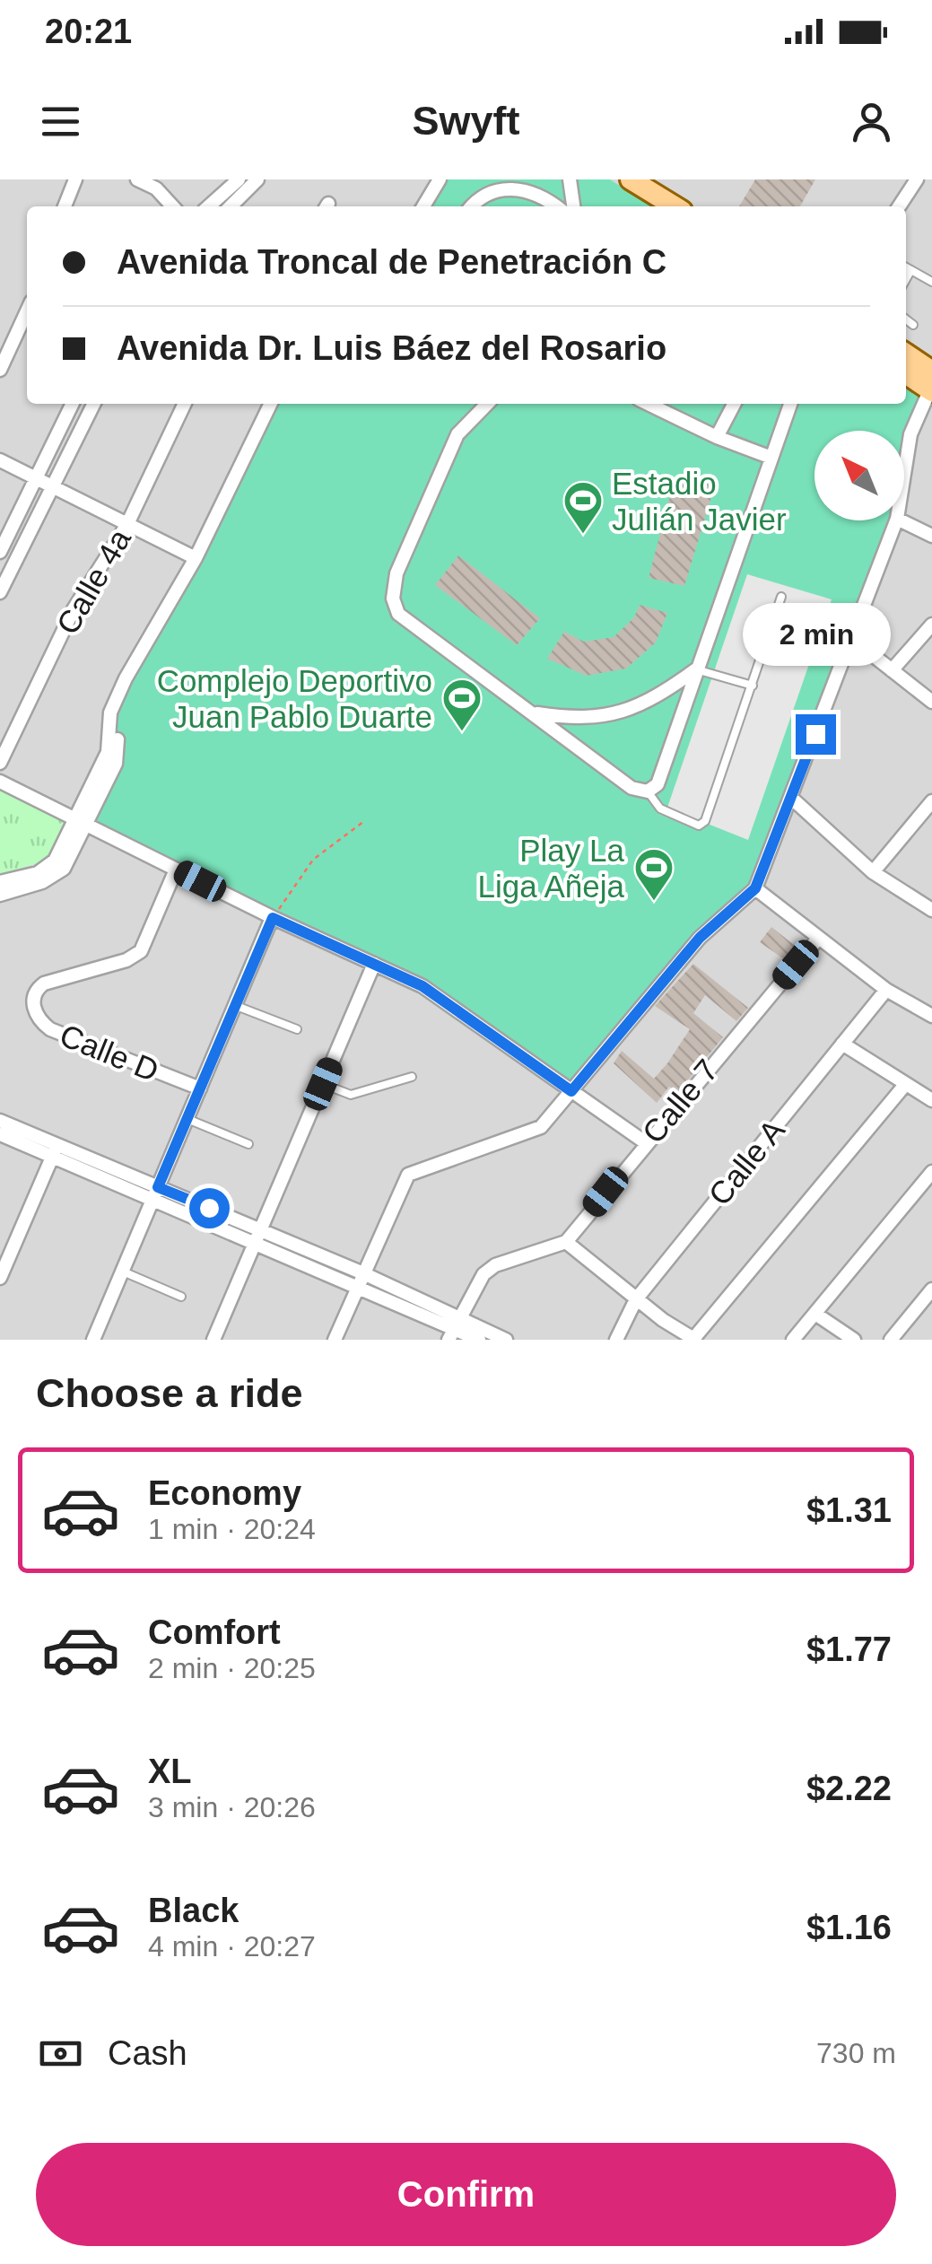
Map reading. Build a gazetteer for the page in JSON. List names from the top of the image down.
{
  "streets": {
    "street": [
      "Calle 4a",
      "Calle D",
      "Calle 7",
      "Calle A"
    ]
  },
  "places": {
    "sports": ["Estadio Julián Javier", "Complejo Deportivo Juan Pablo Duarte", "Play La Liga Añeja"]
  },
  "north": "top left",
  "page": {
    "status": "20:21",
    "header": "Swyft",
    "banner": ["Avenida Troncal de Penetración C", "Avenida Dr. Luis Báez del Rosario"],
    "bubble": "2 min",
    "heading": "Choose a ride",
    "list": [
      {
        "name": "Economy",
        "note": "1 min · 20:24",
        "value": "$1.31"
      },
      {
        "name": "Comfort",
        "note": "2 min · 20:25",
        "value": "$1.77"
      },
      {
        "name": "XL",
        "note": "3 min · 20:26",
        "value": "$2.22"
      },
      {
        "name": "Black",
        "note": "4 min · 20:27",
        "value": "$1.16"
      }
    ],
    "pay": ["Cash", "730 m"],
    "buttons": "Confirm"
  }
}
